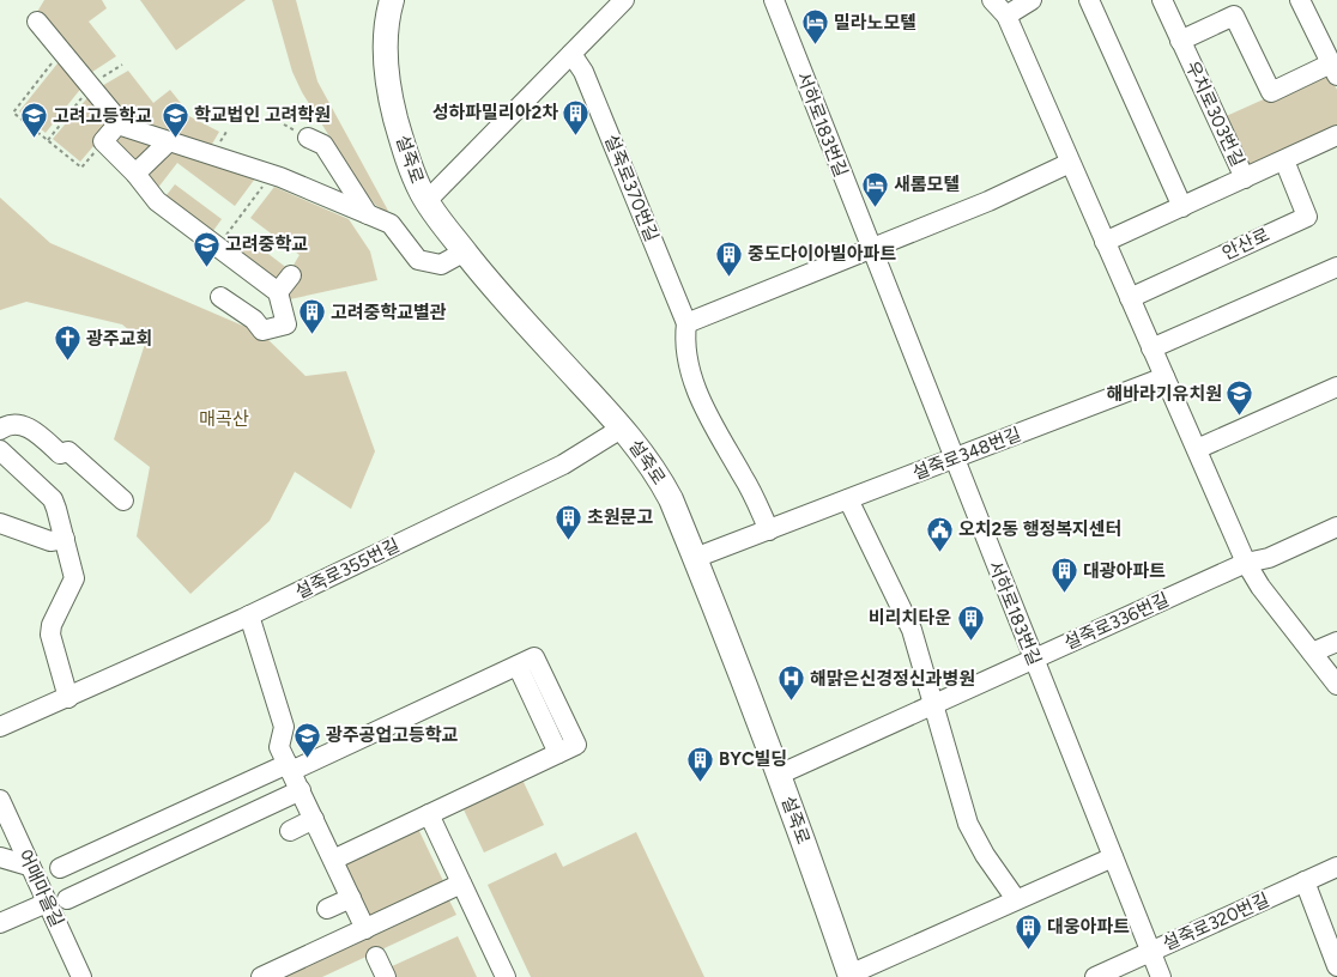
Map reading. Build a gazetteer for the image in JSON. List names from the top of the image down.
{
  "streets": {
    "main road": ["설죽로"],
    "street": [
      "우치로303번길",
      "서하로183번길",
      "설죽로370번길",
      "안산로",
      "설죽로348번길",
      "설죽로355번길",
      "설죽로336번길",
      "어매마을길",
      "설죽로320번길"
    ]
  },
  "crossings": [
    ["우치로303번길", "안산로"],
    ["서하로183번길", "설죽로"],
    ["서하로183번길", "설죽로348번길"],
    ["서하로183번길", "설죽로336번길"],
    ["서하로183번길", "설죽로320번길"],
    ["설죽로", "설죽로348번길"],
    ["설죽로", "설죽로355번길"],
    ["설죽로", "설죽로336번길"]
  ],
  "parks": ["매곡산"],
  "places": {
    "hotel": ["밀라노모텔", "새롬모텔"],
    "building": [
      "성하파밀리아2차",
      "중도다이아빌아파트",
      "고려중학교별관",
      "초원문고",
      "대광아파트",
      "비리치타운",
      "BYC빌딩",
      "대웅아파트"
    ],
    "school or university": [
      "학교법인 고려학원",
      "고려고등학교",
      "고려중학교",
      "해바라기유치원",
      "광주공업고등학교"
    ],
    "church": ["광주교회"],
    "public building": ["오치2동 행정복지센터"],
    "hospital": ["해맑은신경정신과병원"]
  }
}
